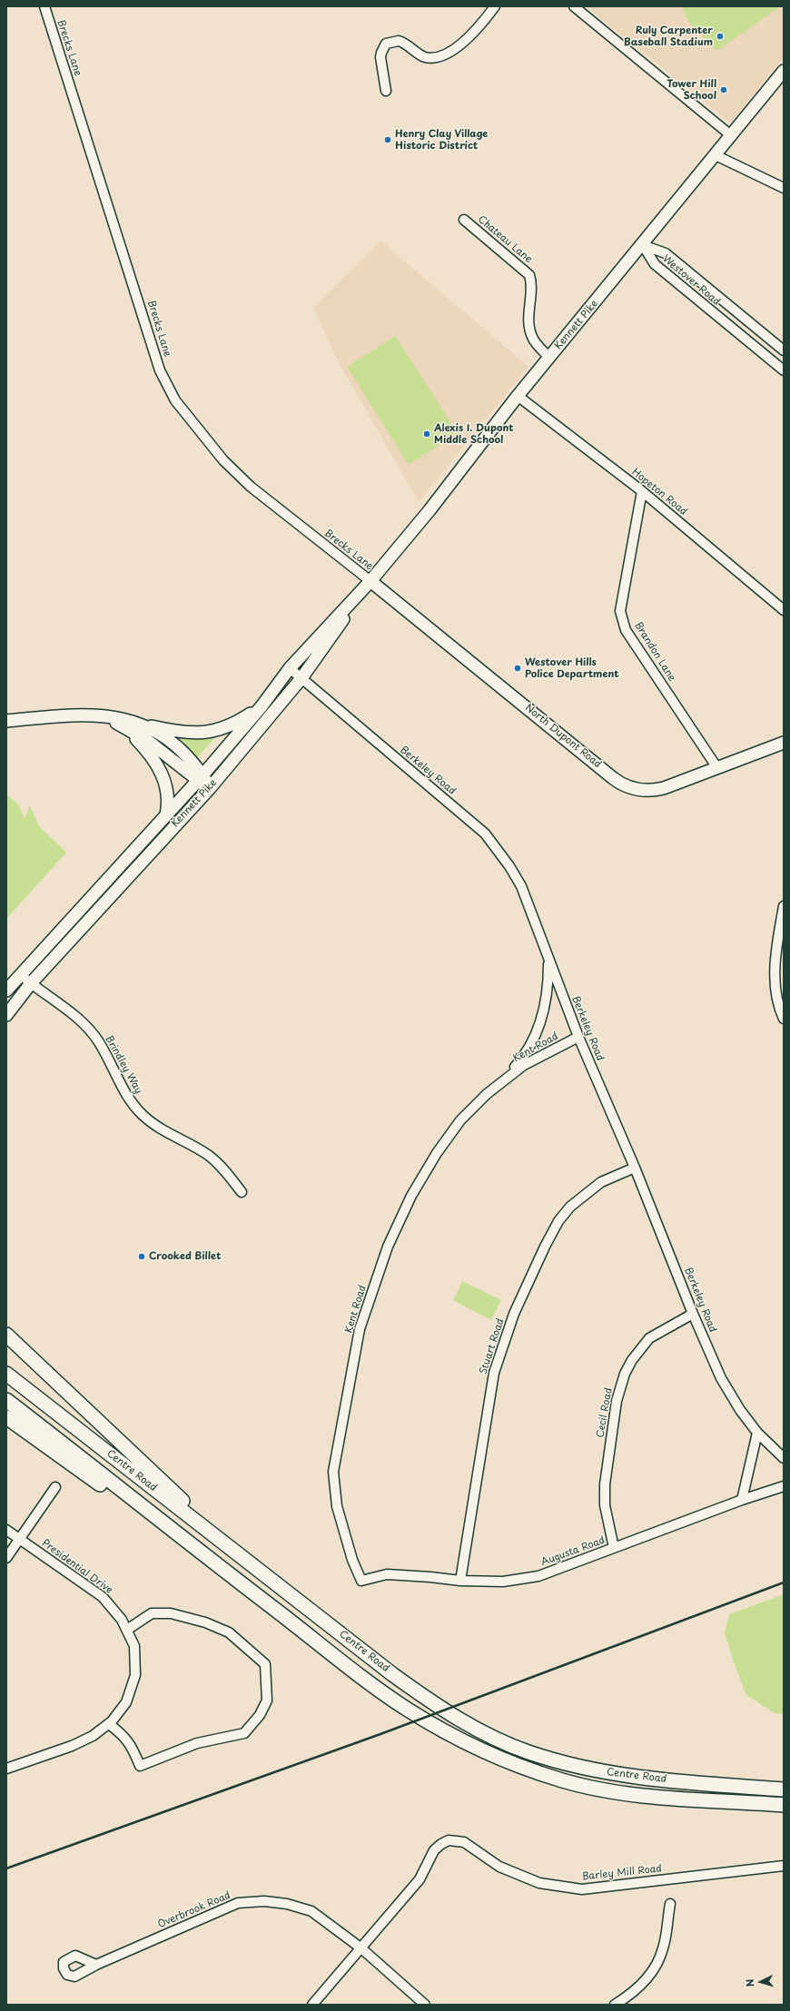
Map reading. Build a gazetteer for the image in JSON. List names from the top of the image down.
{
  "streets": {
    "highway": ["Centre Road"],
    "main road": ["Kennett Pike", "North Dupont Road"],
    "street": [
      "Brecks Lane",
      "Chateau Lane",
      "Westover Road",
      "Hopeton Road",
      "Brandon Lane",
      "Berkeley Road",
      "Kent Road",
      "Brindley Way",
      "Stuart Road",
      "Cecil Road",
      "Augusta Road",
      "Presidential Drive",
      "Barley Mill Road",
      "Overbrook Road"
    ]
  },
  "crossings": [
    ["Brecks Lane", "Kennett Pike"],
    ["Brecks Lane", "North Dupont Road"],
    ["Chateau Lane", "Kennett Pike"],
    ["Westover Road", "Kennett Pike"],
    ["Kennett Pike", "Hopeton Road"],
    ["Kennett Pike", "North Dupont Road"],
    ["Kennett Pike", "Berkeley Road"],
    ["Kennett Pike", "Brindley Way"],
    ["Hopeton Road", "Brandon Lane"],
    ["Brandon Lane", "North Dupont Road"],
    ["Berkeley Road", "Kent Road"],
    ["Berkeley Road", "Stuart Road"],
    ["Berkeley Road", "Cecil Road"],
    ["Kent Road", "Augusta Road"],
    ["Stuart Road", "Augusta Road"],
    ["Cecil Road", "Augusta Road"],
    ["Barley Mill Road", "Overbrook Road"]
  ],
  "places": [
    "Ruly Carpenter Baseball Stadium",
    "Tower Hill School",
    "Henry Clay Village Historic District",
    "Alexis I. Dupont Middle School",
    "Westover Hills Police Department",
    "Crooked Billet"
  ],
  "north": "left"
}
